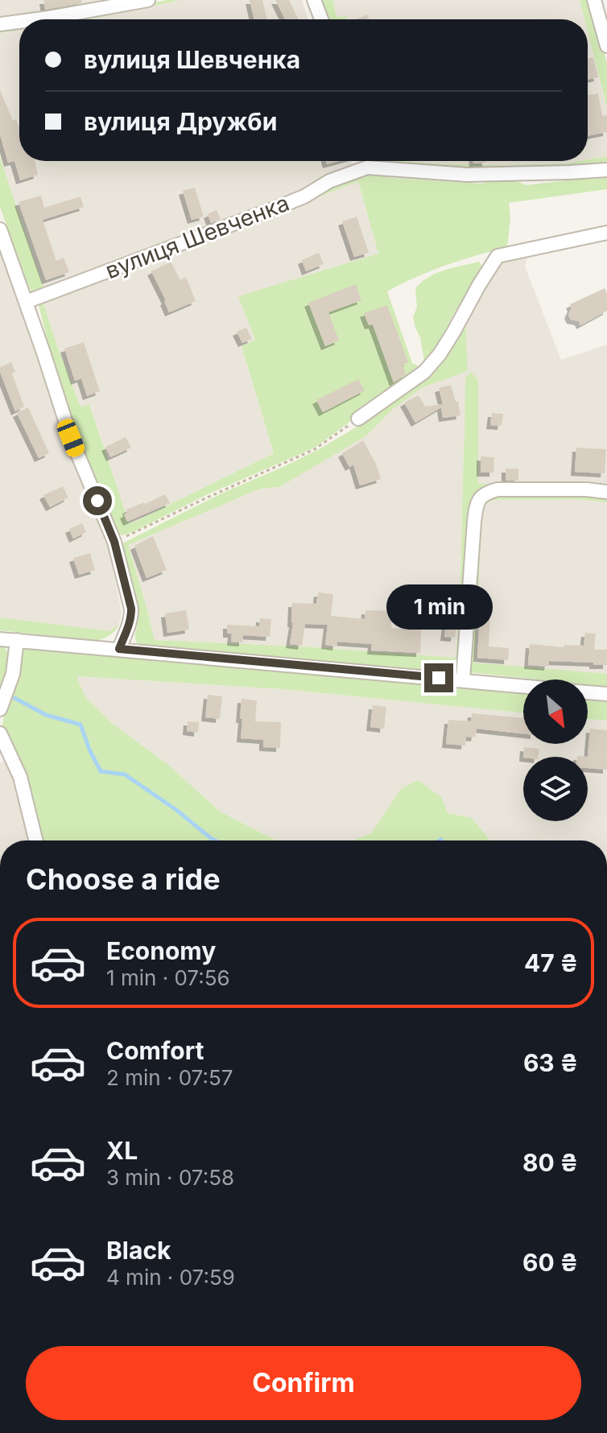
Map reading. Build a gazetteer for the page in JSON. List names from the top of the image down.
{
  "streets": {
    "street": ["вулиця Шевченка"]
  },
  "north": "bottom right",
  "page": {
    "banner": ["вулиця Шевченка", "вулиця Дружби"],
    "bubble": "1 min",
    "heading": "Choose a ride",
    "list": [
      {
        "name": "Economy",
        "note": "1 min · 07:56",
        "value": "47 ₴"
      },
      {
        "name": "Comfort",
        "note": "2 min · 07:57",
        "value": "63 ₴"
      },
      {
        "name": "XL",
        "note": "3 min · 07:58",
        "value": "80 ₴"
      },
      {
        "name": "Black",
        "note": "4 min · 07:59",
        "value": "60 ₴"
      }
    ],
    "buttons": "Confirm"
  }
}
